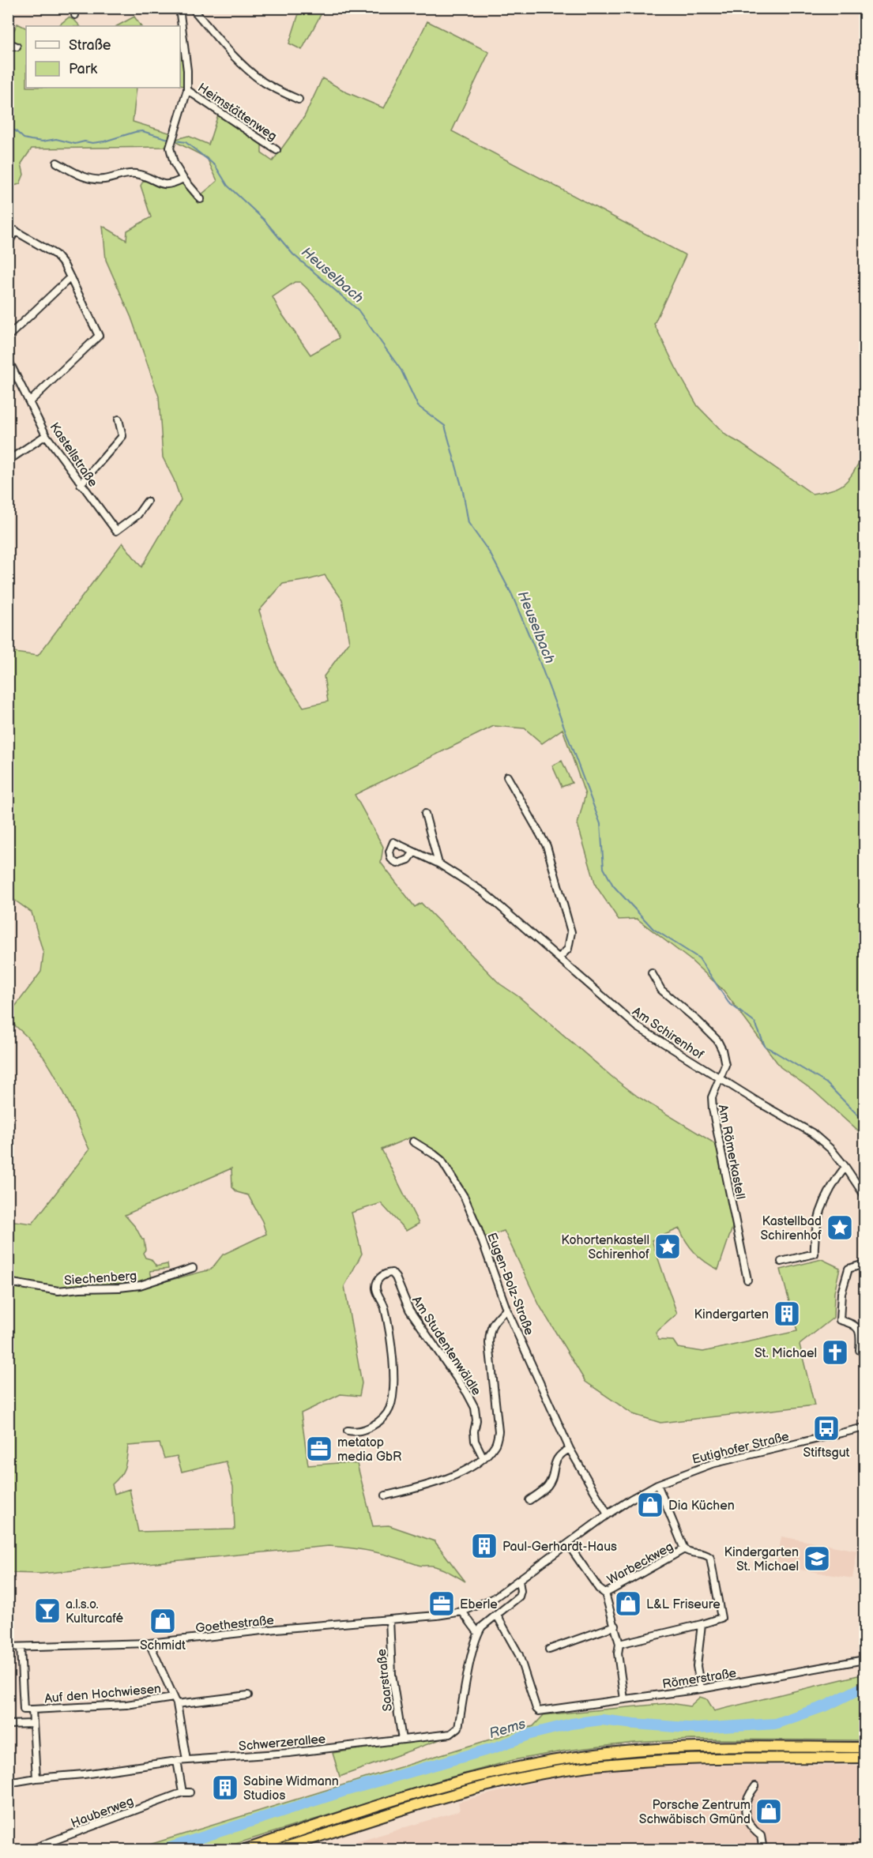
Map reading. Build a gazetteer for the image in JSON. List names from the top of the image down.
{
  "streets": {
    "street": [
      "Heimstättenweg",
      "Kastellstraße",
      "Am Schirenhof",
      "Am Römerkastell",
      "Siechenberg",
      "Eugen-Bolz-Straße",
      "Am Studentenwäldle",
      "Eutighofer Straße",
      "Warbeckweg",
      "Goethestraße",
      "Römerstraße",
      "Saarstraße",
      "Auf den Hochwiesen",
      "Schwerzerallee",
      "Hauberweg"
    ]
  },
  "crossings": [
    ["Am Schirenhof", "Am Römerkastell"],
    ["Eugen-Bolz-Straße", "Eutighofer Straße"],
    ["Eutighofer Straße", "Goethestraße"],
    ["Goethestraße", "Saarstraße"],
    ["Saarstraße", "Schwerzerallee"]
  ],
  "water": ["Heuselbach", "Rems"],
  "places": {
    "place": ["Kastellbad Schirenhof", "Kohortenkastell Schirenhof"],
    "building": ["Kindergarten", "Paul-Gerhardt-Haus", "Sabine Widmann Studios"],
    "church": ["St. Michael"],
    "bus stop": ["Stiftsgut"],
    "office": ["metatop media GbR", "Eberle"],
    "shop": [
      "Dia Küchen",
      "L&L Friseure",
      "Schmidt",
      "Porsche Zentrum Schwäbisch Gmünd"
    ],
    "school or university": ["Kindergarten St. Michael"],
    "bar": ["a.l.s.o. Kulturcafé"]
  },
  "legend": ["Straße", "Park"]
}
